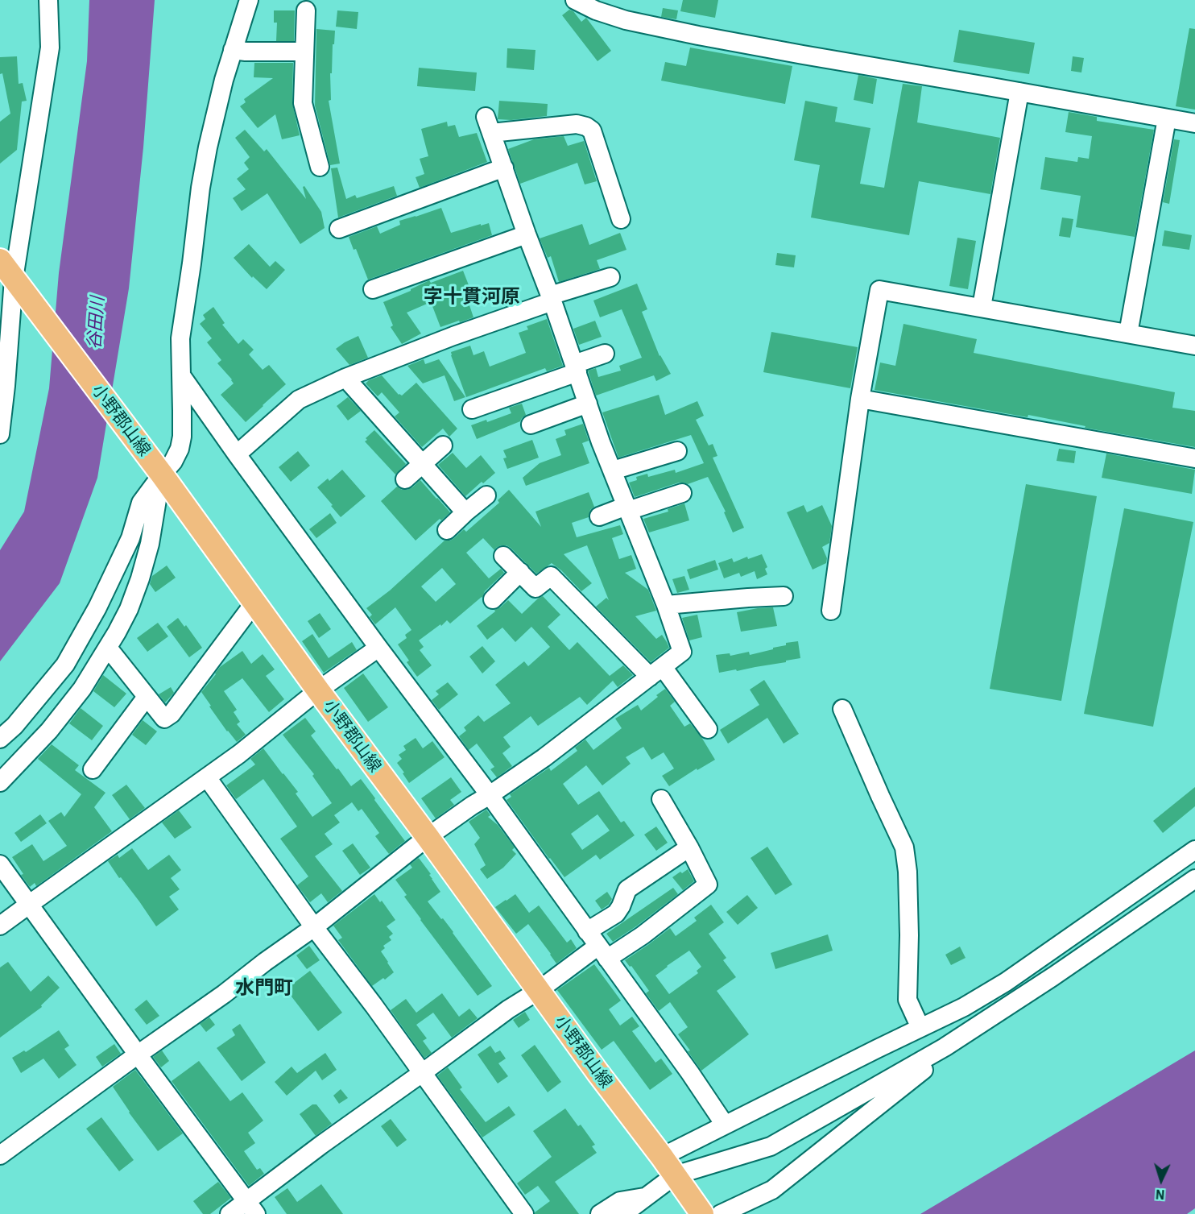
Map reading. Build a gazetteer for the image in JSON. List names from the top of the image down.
{
  "streets": {
    "main road": ["小野郡山線"]
  },
  "districts": ["字十貫河原", "水門町"],
  "water": ["谷田川"],
  "north": "bottom"
}
